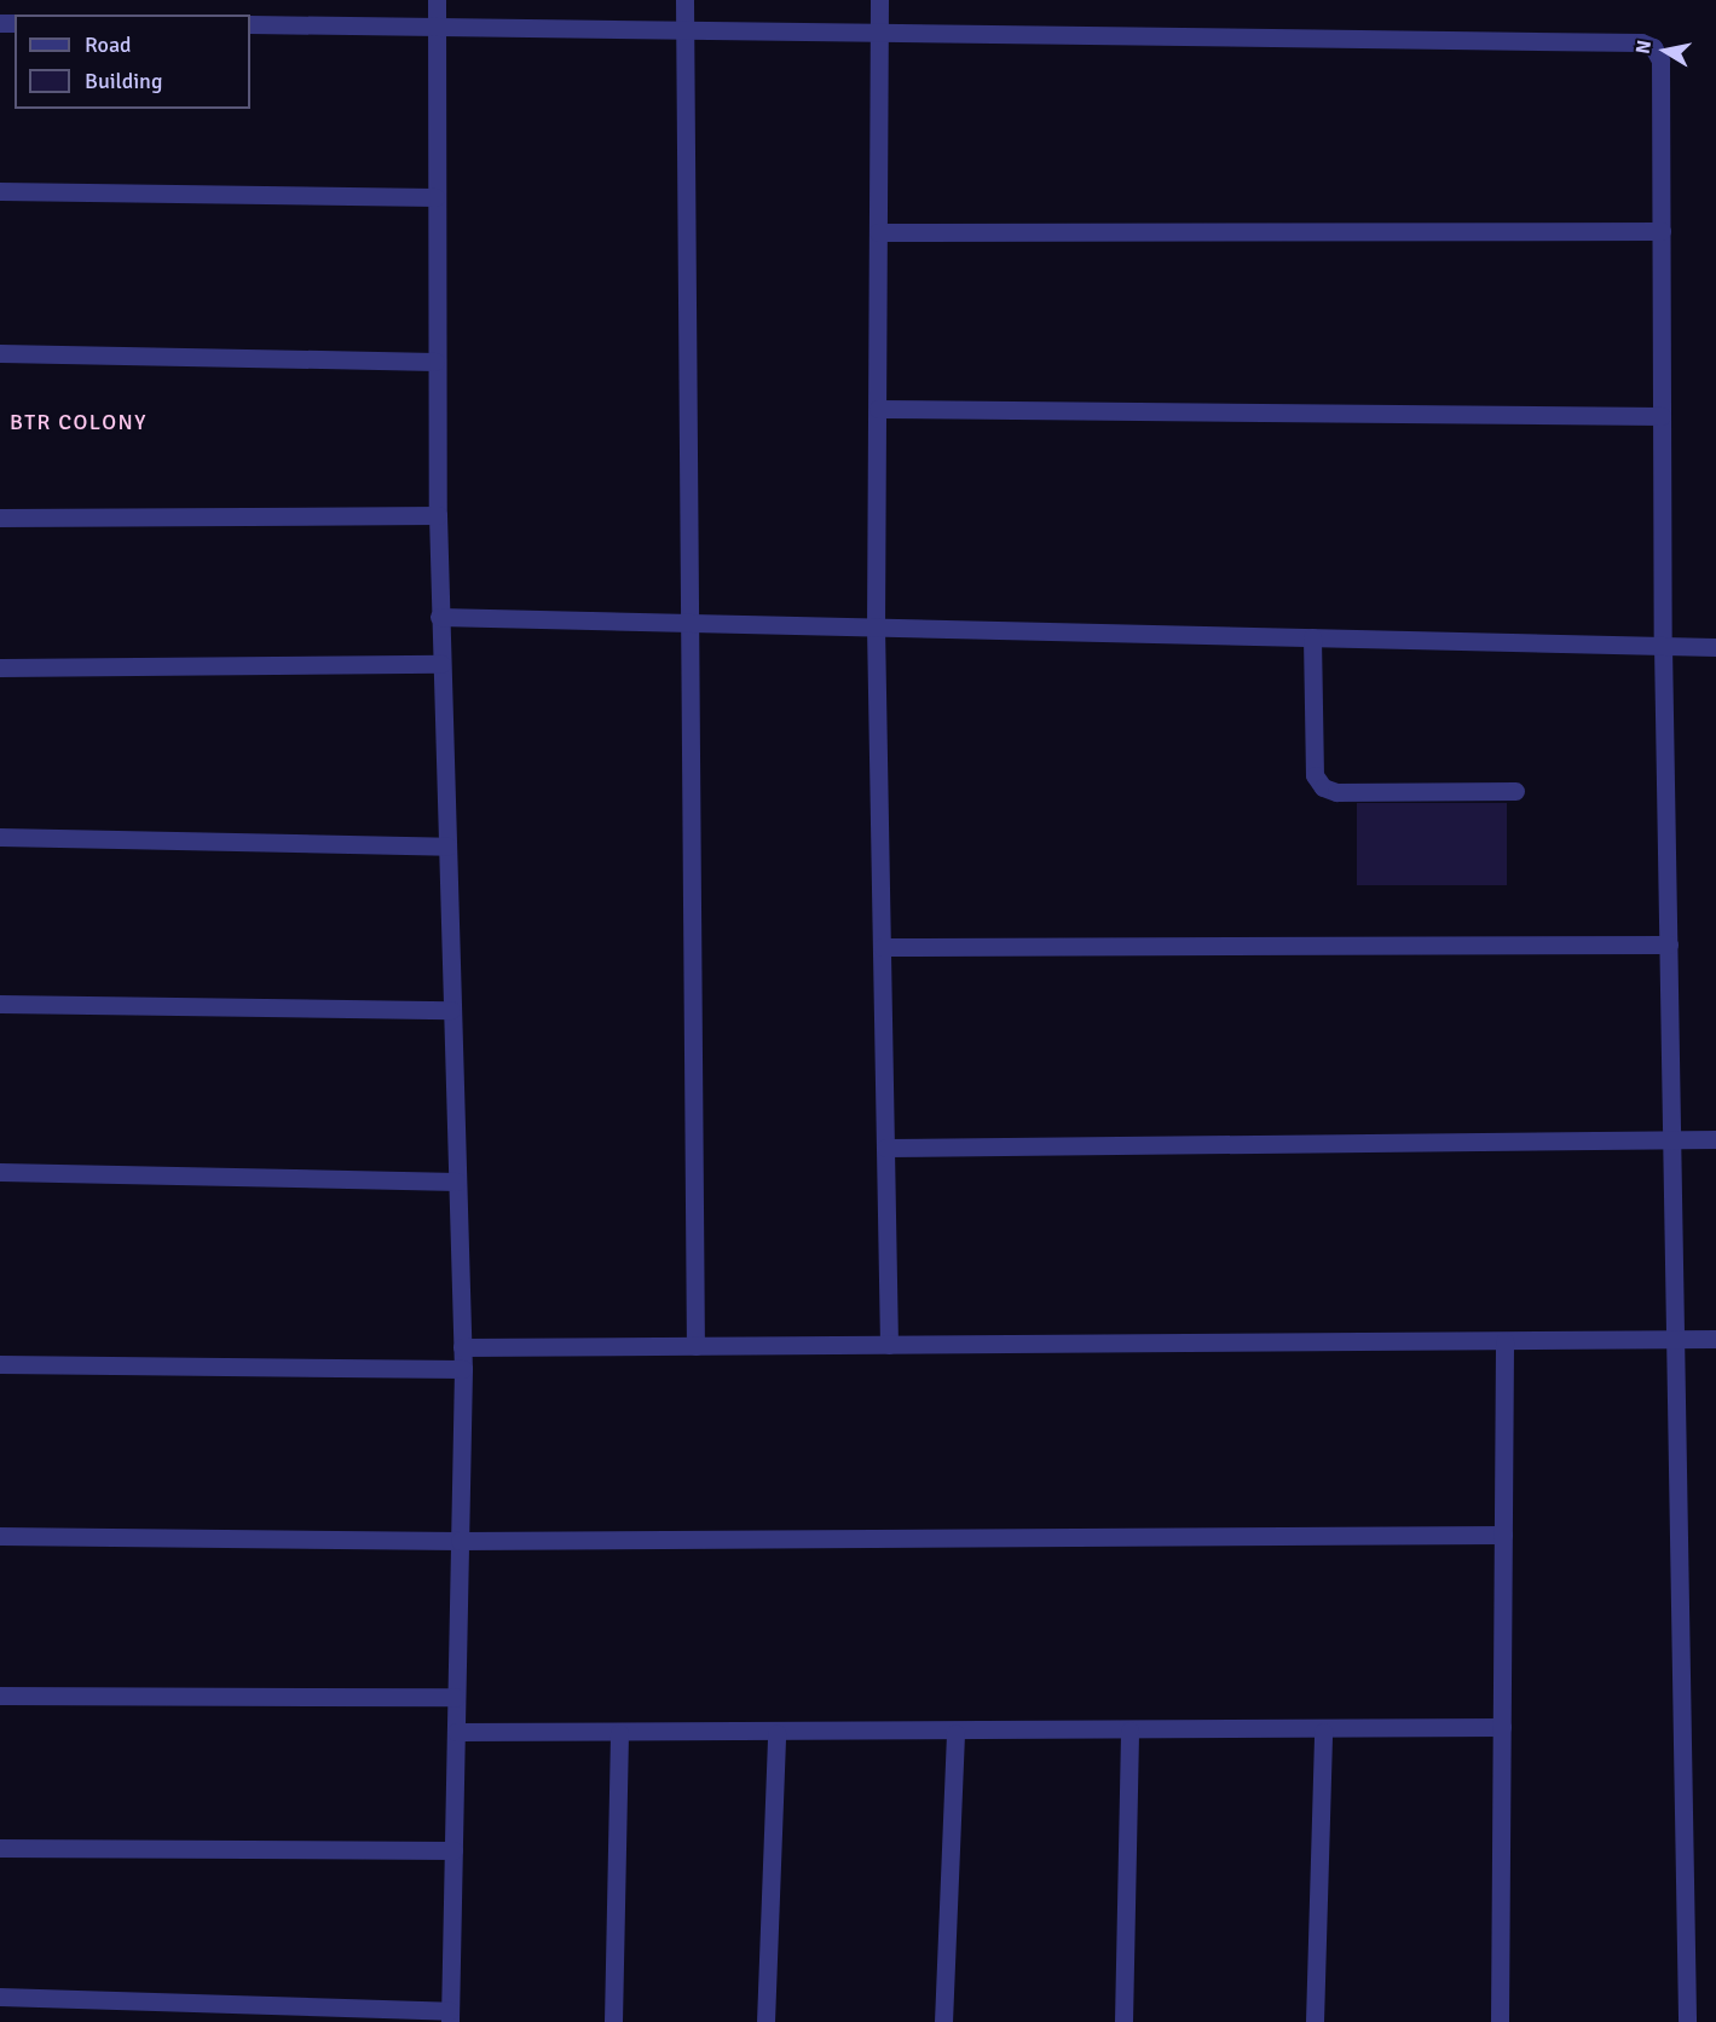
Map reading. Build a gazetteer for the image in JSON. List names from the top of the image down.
{
  "districts": ["BTR COLONY"],
  "legend": ["Road", "Building"],
  "north": "left"
}
